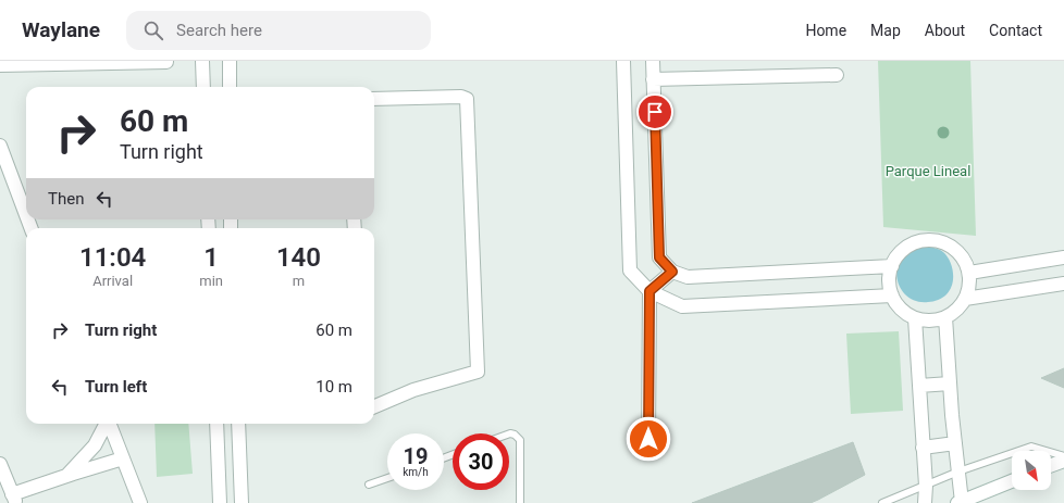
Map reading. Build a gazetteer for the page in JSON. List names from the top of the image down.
{
  "parks": ["Parque Lineal"],
  "north": "bottom right",
  "page": {
    "header": "Waylane",
    "search": "Search here",
    "nav": [
      "Home",
      "Map",
      "About",
      "Contact"
    ],
    "turn": ["60 m", "Turn right"],
    "then": "Then",
    "eta": [
      "11:04",
      "Arrival",
      "1",
      "min",
      "140",
      "m"
    ],
    "list": [
      {
        "name": "Turn right",
        "value": "60 m"
      },
      {
        "name": "Turn left",
        "value": "10 m"
      }
    ],
    "speed": "19 km/h",
    "limit": "30"
  }
}
